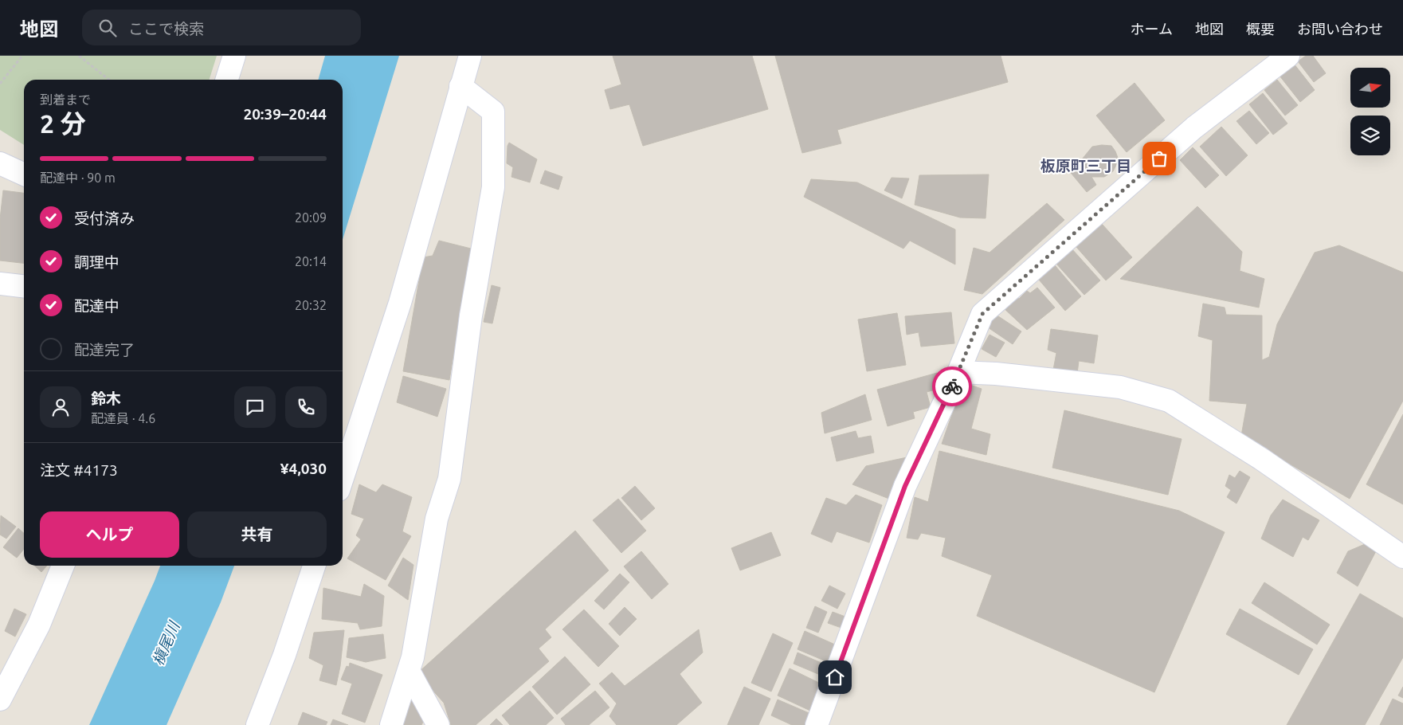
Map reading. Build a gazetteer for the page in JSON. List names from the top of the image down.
{
  "districts": ["板原町三丁目"],
  "water": ["槇尾川"],
  "north": "right",
  "page": {
    "header": "地図",
    "search": "ここで検索",
    "nav": [
      "ホーム",
      "地図",
      "概要",
      "お問い合わせ"
    ],
    "heading": ["2 分", "到着まで", "20:39–20:44"],
    "panel": [
      "鈴木",
      "配達員 · 4.6",
      "注文 #4173",
      "¥4,030"
    ],
    "bar": "配達中 · 90 m",
    "list": [
      ["受付済み", "20:09"],
      ["調理中", "20:14"],
      ["配達中", "20:32"],
      "配達完了"
    ],
    "buttons": ["ヘルプ", "共有"]
  }
}
